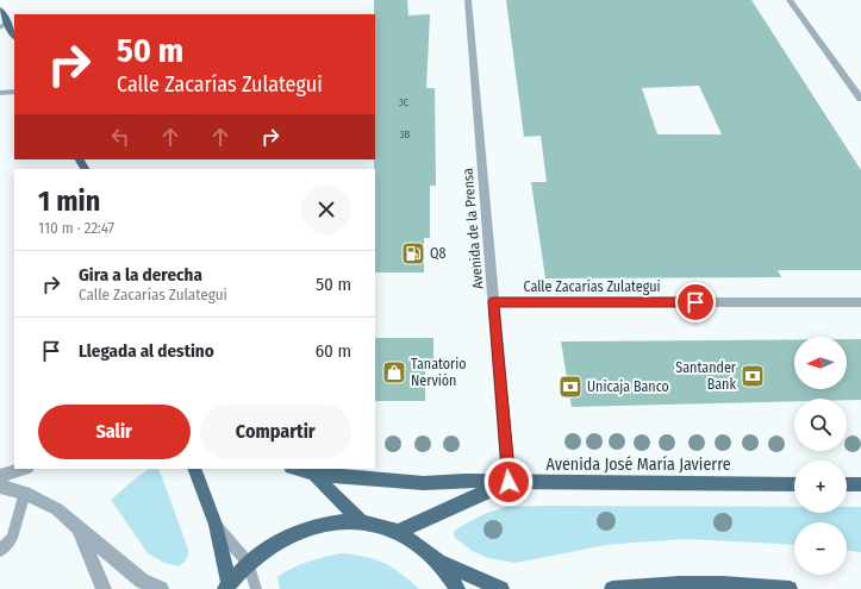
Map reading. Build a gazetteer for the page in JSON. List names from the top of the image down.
{
  "streets": {
    "main road": ["Avenida José María Javierre"],
    "street": ["Avenida de la Prensa", "Calle Zacarías Zulategui"]
  },
  "crossings": [
    ["Avenida de la Prensa", "Calle Zacarías Zulategui"],
    ["Avenida de la Prensa", "Avenida José María Javierre"]
  ],
  "places": {
    "fuel station": ["Q8"],
    "shop": ["Tanatorio Nervión"],
    "bank": ["Santander Bank", "Unicaja Banco"]
  },
  "house_numbers": ["3C", "3B"],
  "north": "left",
  "page": {
    "turn": ["50 m", "Calle Zacarías Zulategui"],
    "heading": ["1 min", "110 m · 22:47"],
    "list": [
      {
        "name": "Gira a la derecha",
        "note": "Calle Zacarías Zulategui",
        "value": "50 m"
      },
      {
        "name": "Llegada al destino",
        "value": "60 m"
      }
    ],
    "map_buttons": ["+", "−"],
    "buttons": ["Salir", "Compartir"]
  }
}
